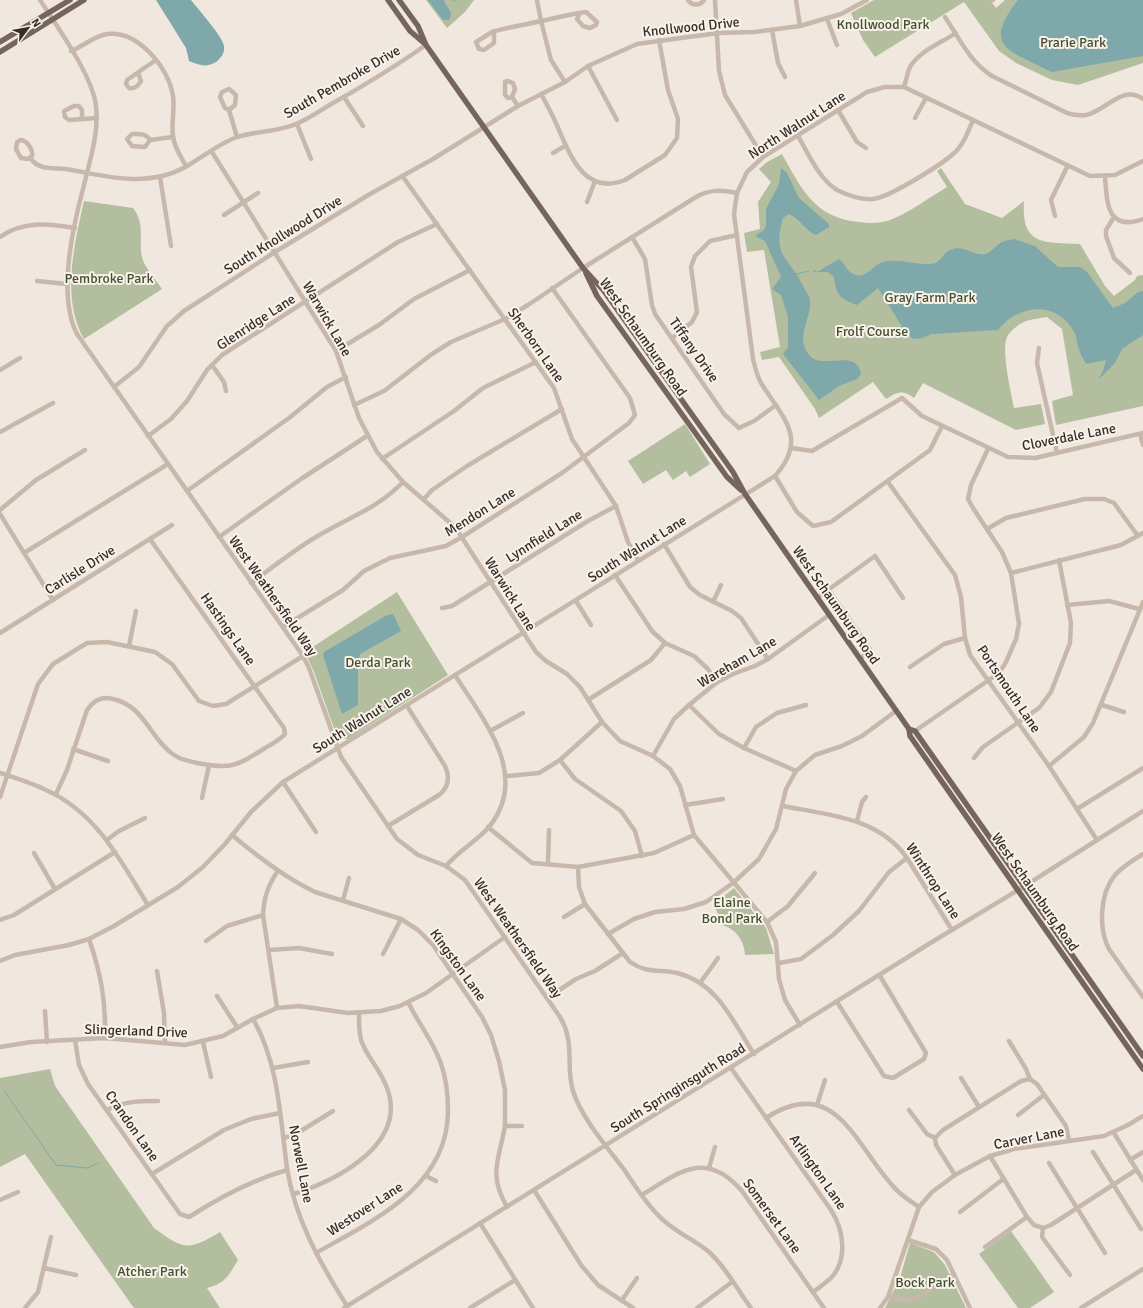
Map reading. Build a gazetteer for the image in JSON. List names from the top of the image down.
{
  "streets": {
    "main road": ["West Schaumburg Road"],
    "street": [
      "Knollwood Drive",
      "South Pembroke Drive",
      "North Walnut Lane",
      "South Knollwood Drive",
      "Warwick Lane",
      "Glenridge Lane",
      "Sherborn Lane",
      "Tiffany Drive",
      "Cloverdale Lane",
      "Mendon Lane",
      "Lynnfield Lane",
      "South Walnut Lane",
      "Carlisle Drive",
      "West Weathersfield Way",
      "Hastings Lane",
      "Wareham Lane",
      "Portsmouth Lane",
      "Winthrop Lane",
      "Kingston Lane",
      "Slingerland Drive",
      "South Springinsguth Road",
      "Crandon Lane",
      "Carver Lane",
      "Norwell Lane",
      "Arlington Lane",
      "Westover Lane",
      "Somerset Lane"
    ]
  },
  "crossings": [
    ["Knollwood Drive", "South Knollwood Drive"],
    ["Knollwood Drive", "West Schaumburg Road"],
    ["South Pembroke Drive", "Warwick Lane"],
    ["South Pembroke Drive", "West Schaumburg Road"],
    ["South Pembroke Drive", "West Weathersfield Way"],
    ["North Walnut Lane", "West Schaumburg Road"],
    ["North Walnut Lane", "Tiffany Drive"],
    ["North Walnut Lane", "Cloverdale Lane"],
    ["North Walnut Lane", "South Walnut Lane"],
    ["South Knollwood Drive", "Warwick Lane"],
    ["South Knollwood Drive", "West Schaumburg Road"],
    ["South Knollwood Drive", "Sherborn Lane"],
    ["South Knollwood Drive", "West Weathersfield Way"],
    ["Warwick Lane", "Glenridge Lane"],
    ["Warwick Lane", "Mendon Lane"],
    ["Warwick Lane", "Lynnfield Lane"],
    ["Warwick Lane", "South Walnut Lane"],
    ["Warwick Lane", "Wareham Lane"],
    ["Warwick Lane", "South Springinsguth Road"],
    ["Glenridge Lane", "Sherborn Lane"],
    ["Glenridge Lane", "West Weathersfield Way"],
    ["West Schaumburg Road", "South Walnut Lane"],
    ["West Schaumburg Road", "Wareham Lane"],
    ["West Schaumburg Road", "South Springinsguth Road"],
    ["Sherborn Lane", "Mendon Lane"],
    ["Sherborn Lane", "Lynnfield Lane"],
    ["Sherborn Lane", "South Walnut Lane"],
    ["Mendon Lane", "West Weathersfield Way"],
    ["South Walnut Lane", "West Weathersfield Way"],
    ["South Walnut Lane", "Kingston Lane"],
    ["Carlisle Drive", "Hastings Lane"],
    ["West Weathersfield Way", "Slingerland Drive"],
    ["West Weathersfield Way", "South Springinsguth Road"],
    ["Portsmouth Lane", "South Springinsguth Road"],
    ["Winthrop Lane", "South Springinsguth Road"],
    ["Kingston Lane", "Slingerland Drive"],
    ["Kingston Lane", "South Springinsguth Road"],
    ["Slingerland Drive", "Crandon Lane"],
    ["Slingerland Drive", "Norwell Lane"],
    ["Slingerland Drive", "Westover Lane"],
    ["South Springinsguth Road", "Norwell Lane"],
    ["South Springinsguth Road", "Arlington Lane"],
    ["Crandon Lane", "Norwell Lane"],
    ["Norwell Lane", "Westover Lane"],
    ["Arlington Lane", "Somerset Lane"]
  ],
  "parks": [
    "Knollwood Park",
    "Prarie Park",
    "Pembroke Park",
    "Gray Farm Park",
    "Frolf Course",
    "Derda Park",
    "Elaine Bond Park",
    "Atcher Park",
    "Bock Park"
  ],
  "north": "top right"
}
